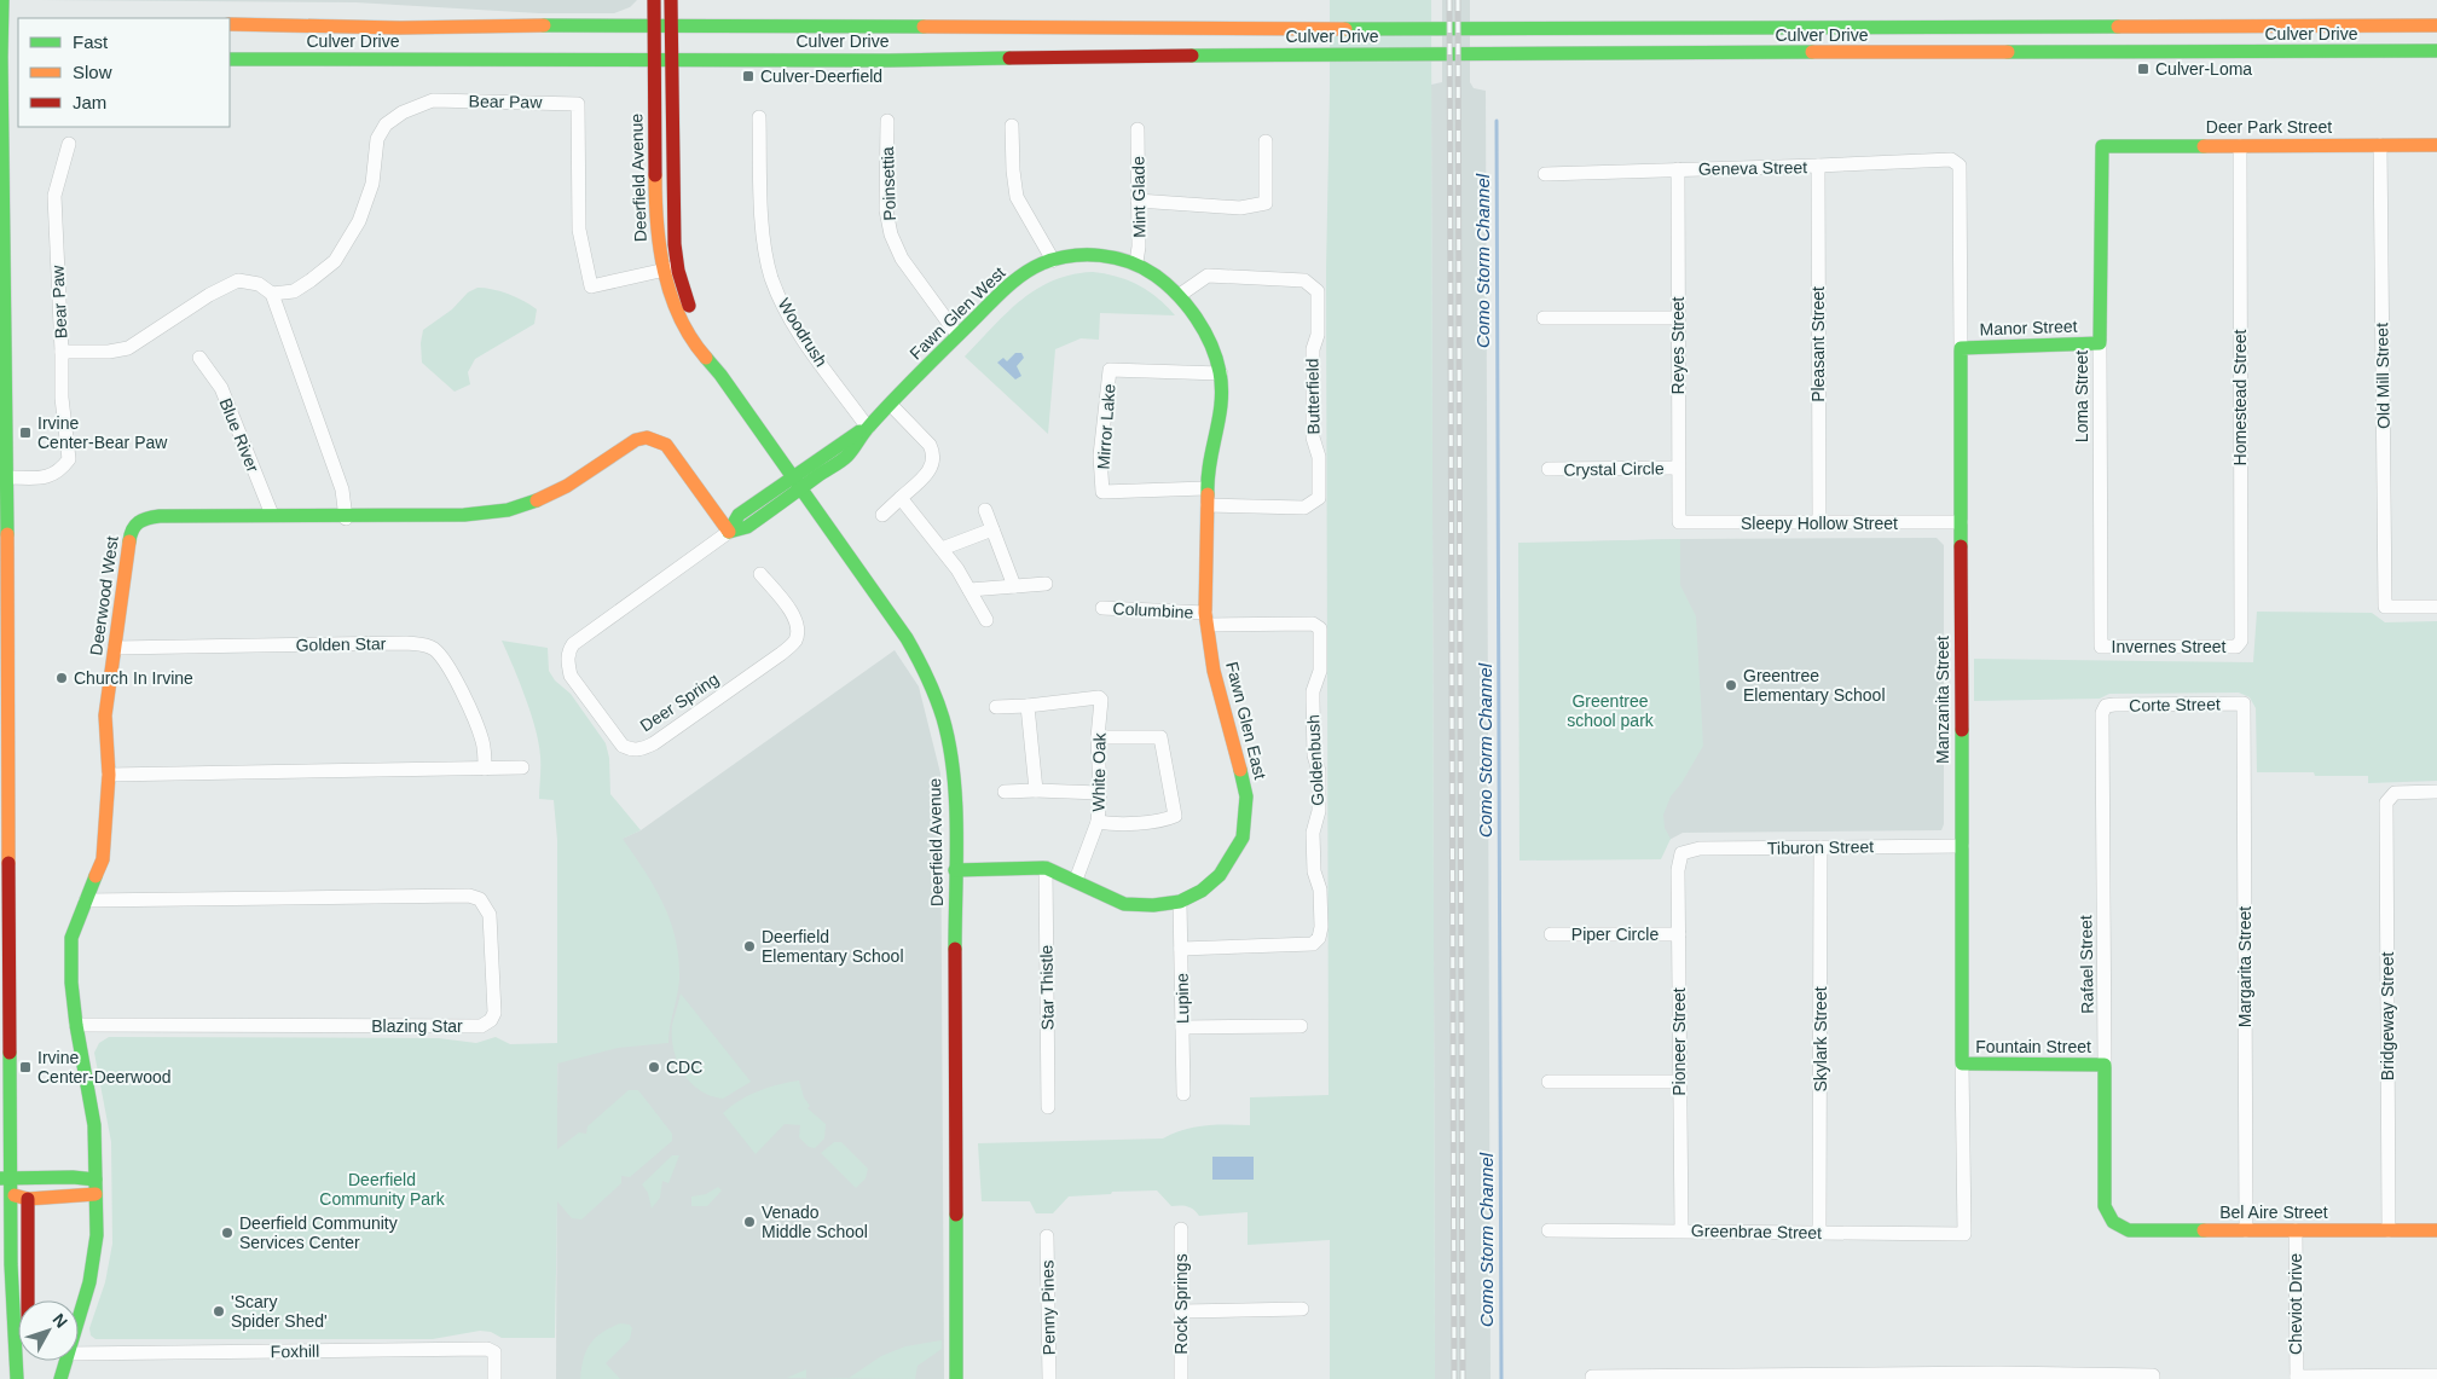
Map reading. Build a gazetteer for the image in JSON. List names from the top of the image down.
{
  "streets": {
    "street": [
      "Culver Drive",
      "Bear Paw",
      "Deer Park Street",
      "Geneva Street",
      "Deerfield Avenue",
      "Poinsettia",
      "Mint Glade",
      "Fawn Glen West",
      "Manor Street",
      "Woodrush",
      "Pleasant Street",
      "Reyes Street",
      "Old Mill Street",
      "Butterfield",
      "Loma Street",
      "Homestead Street",
      "Mirror Lake",
      "Blue River",
      "Crystal Circle",
      "Sleepy Hollow Street",
      "Deerwood West",
      "Columbine",
      "Golden Star",
      "Invernes Street",
      "Manzanita Street",
      "Deer Spring",
      "Corte Street",
      "Fawn Glen East",
      "Goldenbush",
      "White Oak",
      "Tiburon Street",
      "Piper Circle",
      "Rafael Street",
      "Margarita Street",
      "Star Thistle",
      "Lupine",
      "Bridgeway Street",
      "Blazing Star",
      "Skylark Street",
      "Pioneer Street",
      "Fountain Street",
      "Bel Aire Street",
      "Greenbrae Street",
      "Rock Springs",
      "Cheviot Drive",
      "Penny Pines",
      "Foxhill"
    ]
  },
  "crossings": [
    ["Culver Drive", "Deerfield Avenue"],
    ["Bear Paw", "Deerfield Avenue"],
    ["Deer Park Street", "Old Mill Street"],
    ["Deer Park Street", "Loma Street"],
    ["Deer Park Street", "Homestead Street"],
    ["Geneva Street", "Pleasant Street"],
    ["Geneva Street", "Reyes Street"],
    ["Geneva Street", "Manzanita Street"],
    ["Deerfield Avenue", "Fawn Glen West"],
    ["Deerfield Avenue", "Deer Spring"],
    ["Deerfield Avenue", "Fawn Glen East"],
    ["Poinsettia", "Fawn Glen West"],
    ["Mint Glade", "Fawn Glen West"],
    ["Fawn Glen West", "Woodrush"],
    ["Fawn Glen West", "Butterfield"],
    ["Fawn Glen West", "Mirror Lake"],
    ["Fawn Glen West", "Deer Spring"],
    ["Fawn Glen West", "Fawn Glen East"],
    ["Manor Street", "Loma Street"],
    ["Manor Street", "Manzanita Street"],
    ["Pleasant Street", "Sleepy Hollow Street"],
    ["Reyes Street", "Crystal Circle"],
    ["Reyes Street", "Sleepy Hollow Street"],
    ["Butterfield", "Fawn Glen East"],
    ["Loma Street", "Invernes Street"],
    ["Homestead Street", "Invernes Street"],
    ["Blue River", "Deerwood West"],
    ["Sleepy Hollow Street", "Manzanita Street"],
    ["Deerwood West", "Golden Star"],
    ["Deerwood West", "Deer Spring"],
    ["Deerwood West", "Blazing Star"],
    ["Columbine", "Fawn Glen East"],
    ["Columbine", "Goldenbush"],
    ["Manzanita Street", "Tiburon Street"],
    ["Manzanita Street", "Fountain Street"],
    ["Manzanita Street", "Greenbrae Street"],
    ["Corte Street", "Rafael Street"],
    ["Corte Street", "Margarita Street"],
    ["Fawn Glen East", "Goldenbush"],
    ["Fawn Glen East", "White Oak"],
    ["Fawn Glen East", "Star Thistle"],
    ["Fawn Glen East", "Lupine"],
    ["Goldenbush", "Lupine"],
    ["Tiburon Street", "Skylark Street"],
    ["Tiburon Street", "Pioneer Street"],
    ["Piper Circle", "Pioneer Street"],
    ["Rafael Street", "Fountain Street"],
    ["Rafael Street", "Bel Aire Street"],
    ["Margarita Street", "Bel Aire Street"],
    ["Bridgeway Street", "Bel Aire Street"],
    ["Skylark Street", "Greenbrae Street"],
    ["Pioneer Street", "Greenbrae Street"],
    ["Bel Aire Street", "Cheviot Drive"]
  ],
  "water": ["Como Storm Channel"],
  "parks": ["Greentree school park", "Deerfield Community Park"],
  "places": {
    "transit": [
      "Culver-Loma",
      "Culver-Deerfield",
      "Irvine Center-Bear Paw",
      "Irvine Center-Deerwood"
    ],
    "other": [
      "Church In Irvine",
      "Greentree Elementary School",
      "Deerfield Elementary School",
      "CDC",
      "Venado Middle School",
      "Deerfield Community Services Center",
      "'Scary Spider Shed'"
    ]
  },
  "legend": ["Fast", "Slow", "Jam"],
  "north": "top right"
}
